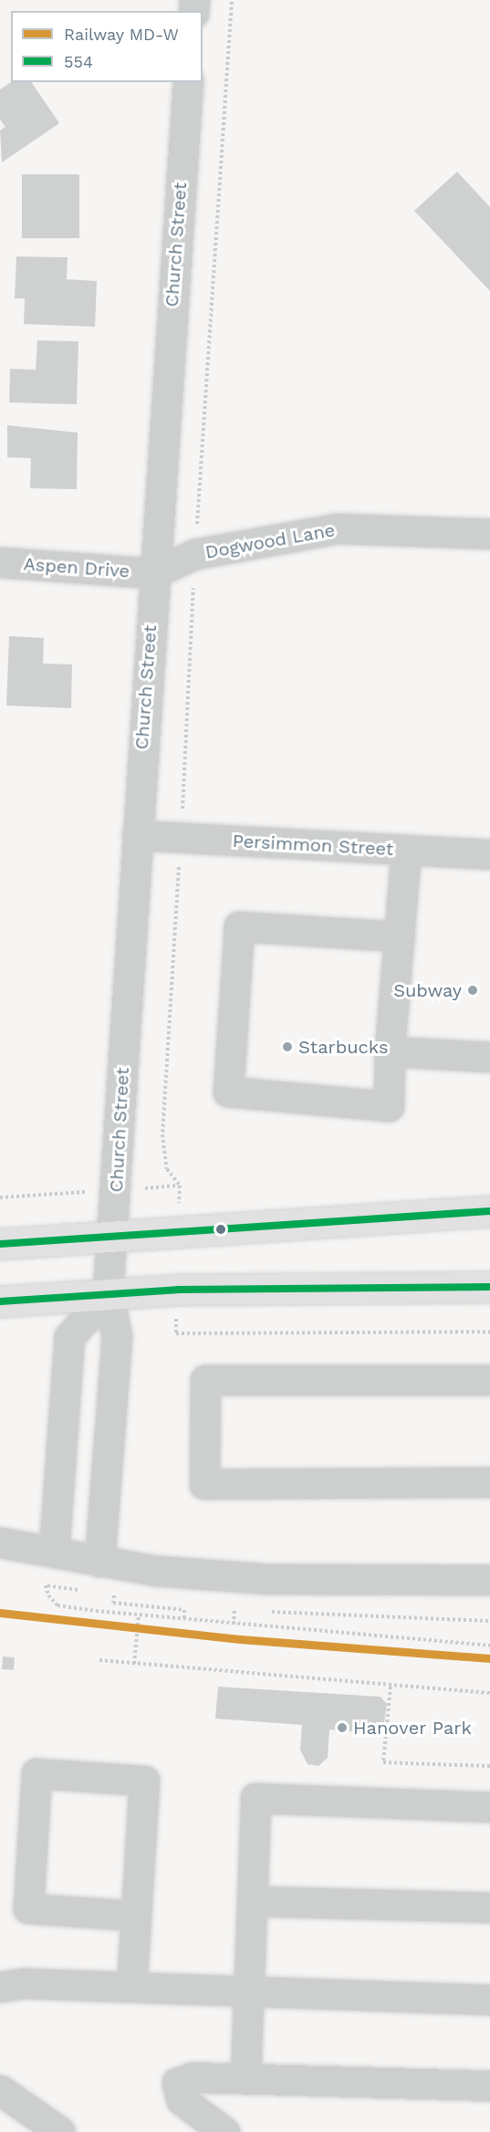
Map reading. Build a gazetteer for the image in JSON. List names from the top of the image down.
{
  "streets": {
    "street": [
      "Church Street",
      "Dogwood Lane",
      "Aspen Drive",
      "Persimmon Street"
    ]
  },
  "crossings": [
    ["Church Street", "Dogwood Lane"],
    ["Church Street", "Aspen Drive"],
    ["Church Street", "Persimmon Street"],
    ["Dogwood Lane", "Aspen Drive"]
  ],
  "places": ["Subway", "Starbucks", "Hanover Park"],
  "lines": ["transit line 554", "rail line MD-W"],
  "legend": ["Railway MD-W", "554"]
}
